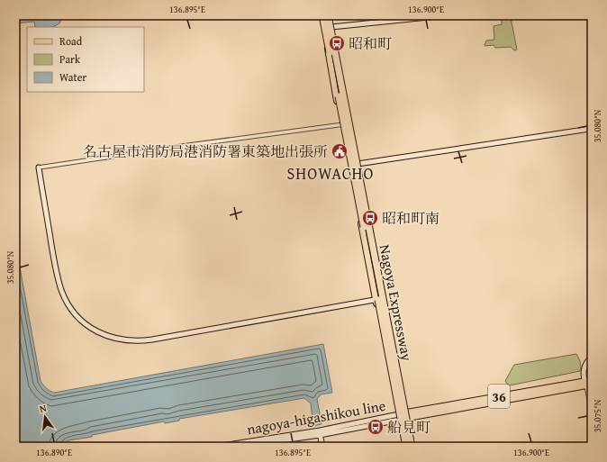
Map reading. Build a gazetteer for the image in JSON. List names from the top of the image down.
{
  "streets": {
    "highway": ["Nagoya Expressway"],
    "main road": ["36"],
    "street": ["nagoya-higashikou line"]
  },
  "crossings": [
    ["Nagoya Expressway", "36"],
    ["Nagoya Expressway", "nagoya-higashikou line"],
    ["36", "nagoya-higashikou line"]
  ],
  "districts": ["SHOWACHO"],
  "places": {
    "bus stop": ["昭和町", "昭和町南", "船見町"],
    "public building": ["名古屋市消防局港消防署東築地出張所"]
  },
  "legend": ["Road", "Park", "Water"],
  "north": "top",
  "coordinates": [
    "136.895°E",
    "136.900°E",
    "35.080°N",
    "35.075°N",
    "136.890°E"
  ]
}
